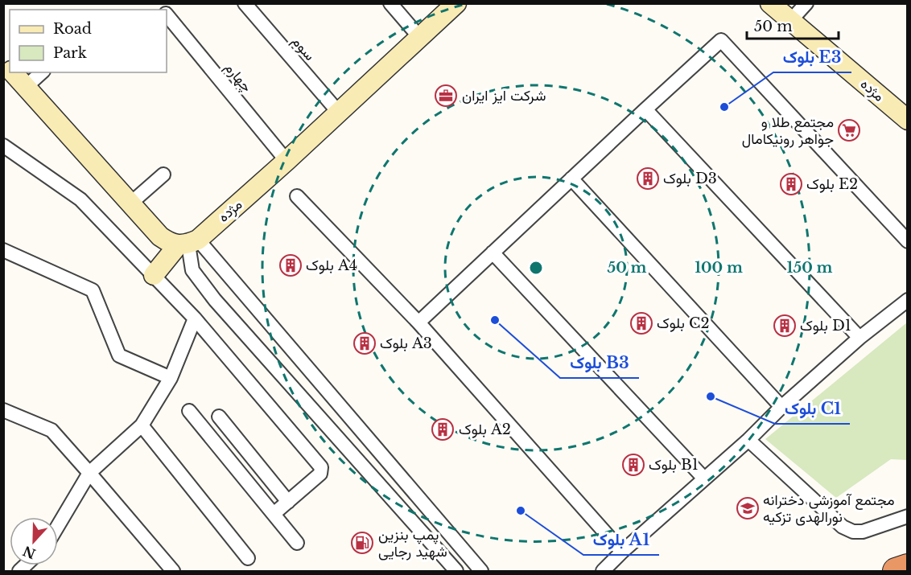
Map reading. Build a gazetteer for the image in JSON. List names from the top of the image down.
{
  "streets": {
    "main road": ["مژده"],
    "street": ["سوم", "چهارم"]
  },
  "crossings": [
    ["سوم", "مژده"],
    ["چهارم", "مژده"]
  ],
  "places": {
    "office": ["شرکت ایز ایران"],
    "other": [
      "بلوک E3",
      "بلوک B3",
      "بلوک C1",
      "بلوک A1"
    ],
    "supermarket": ["مجتمع طلا و جواهر رونیکامال"],
    "building": [
      "بلوک D3",
      "بلوک E2",
      "بلوک A4",
      "بلوک C2",
      "بلوک D1",
      "بلوک A3",
      "بلوک A2",
      "بلوک B1"
    ],
    "school or university": ["مجتمع آموزشی دخترانه نورالهدی تزکیه"],
    "fuel station": ["پمپ بنزین شهید رجایی"]
  },
  "legend": ["Road", "Park"],
  "scale_bar": "50 m",
  "north": "bottom",
  "rings": ["50 m", "100 m", "150 m"]
}
